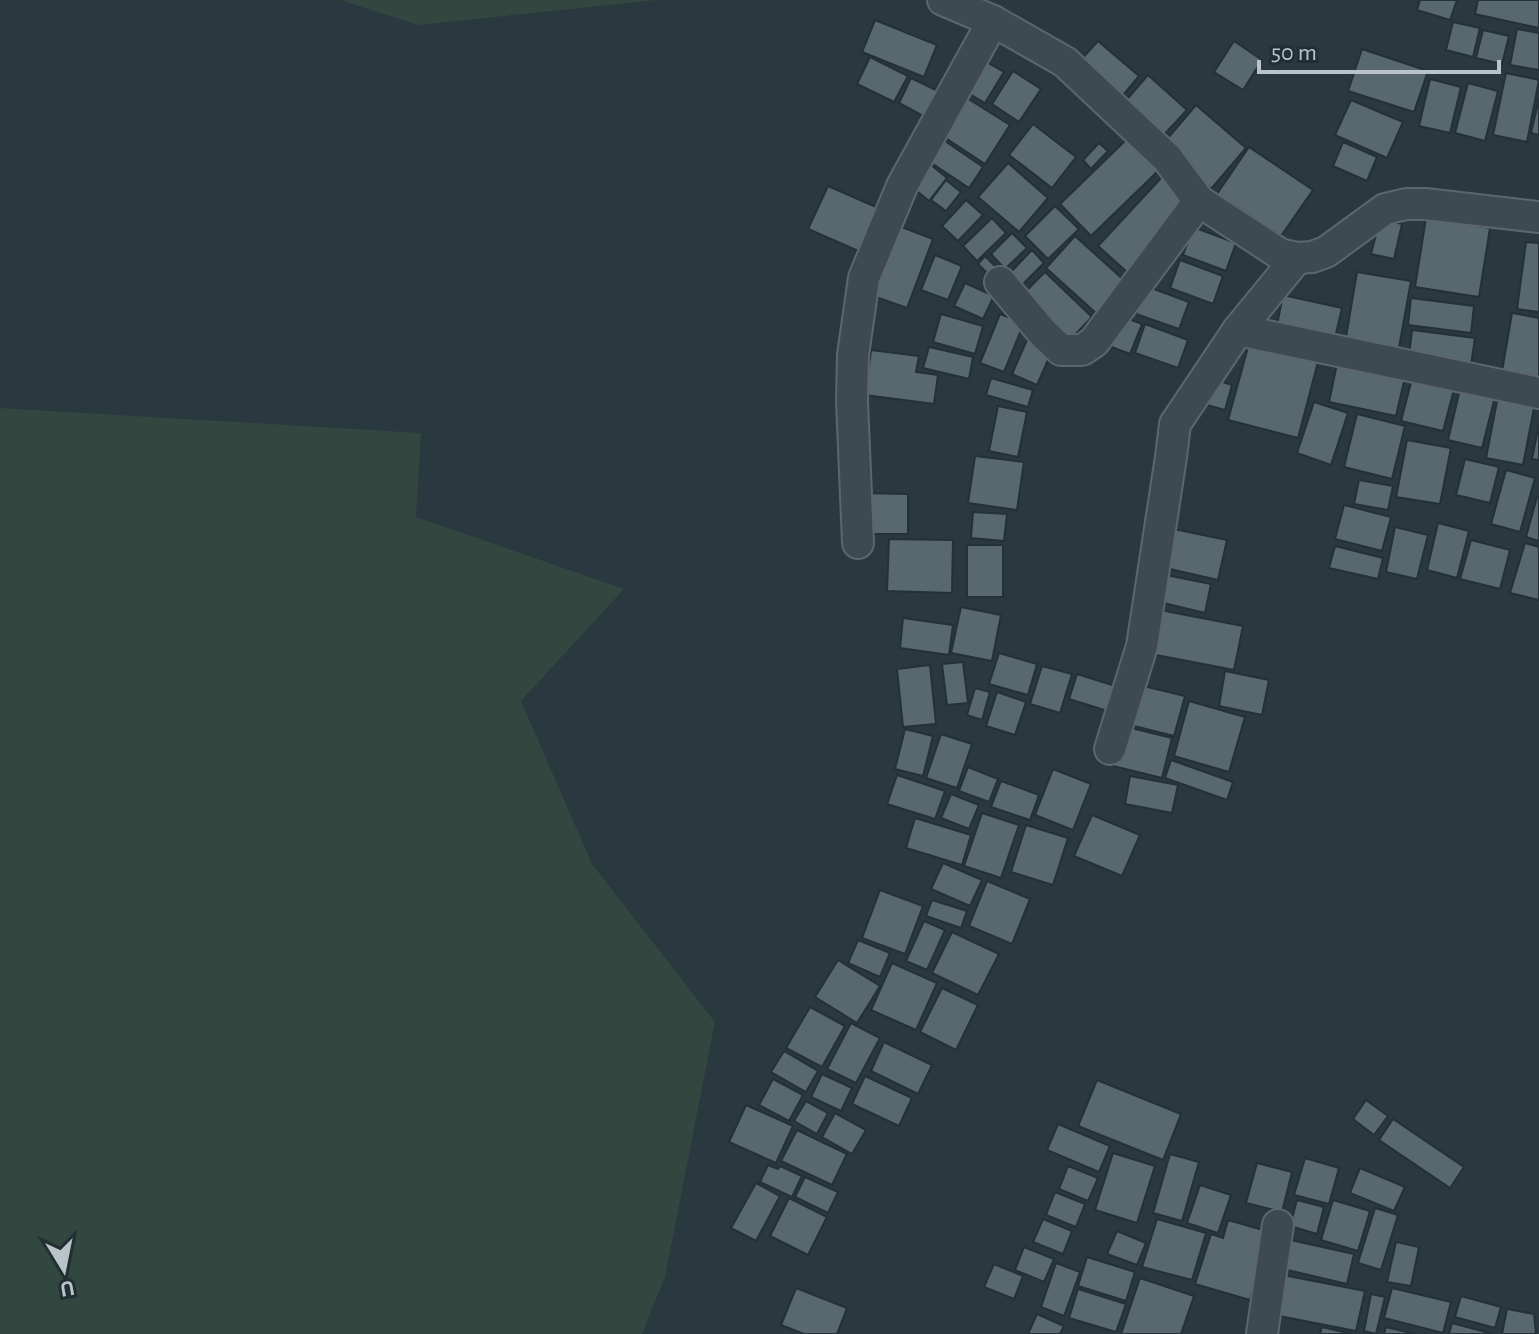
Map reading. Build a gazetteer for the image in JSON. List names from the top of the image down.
{
  "scale_bar": "50 m",
  "north": "bottom"
}
